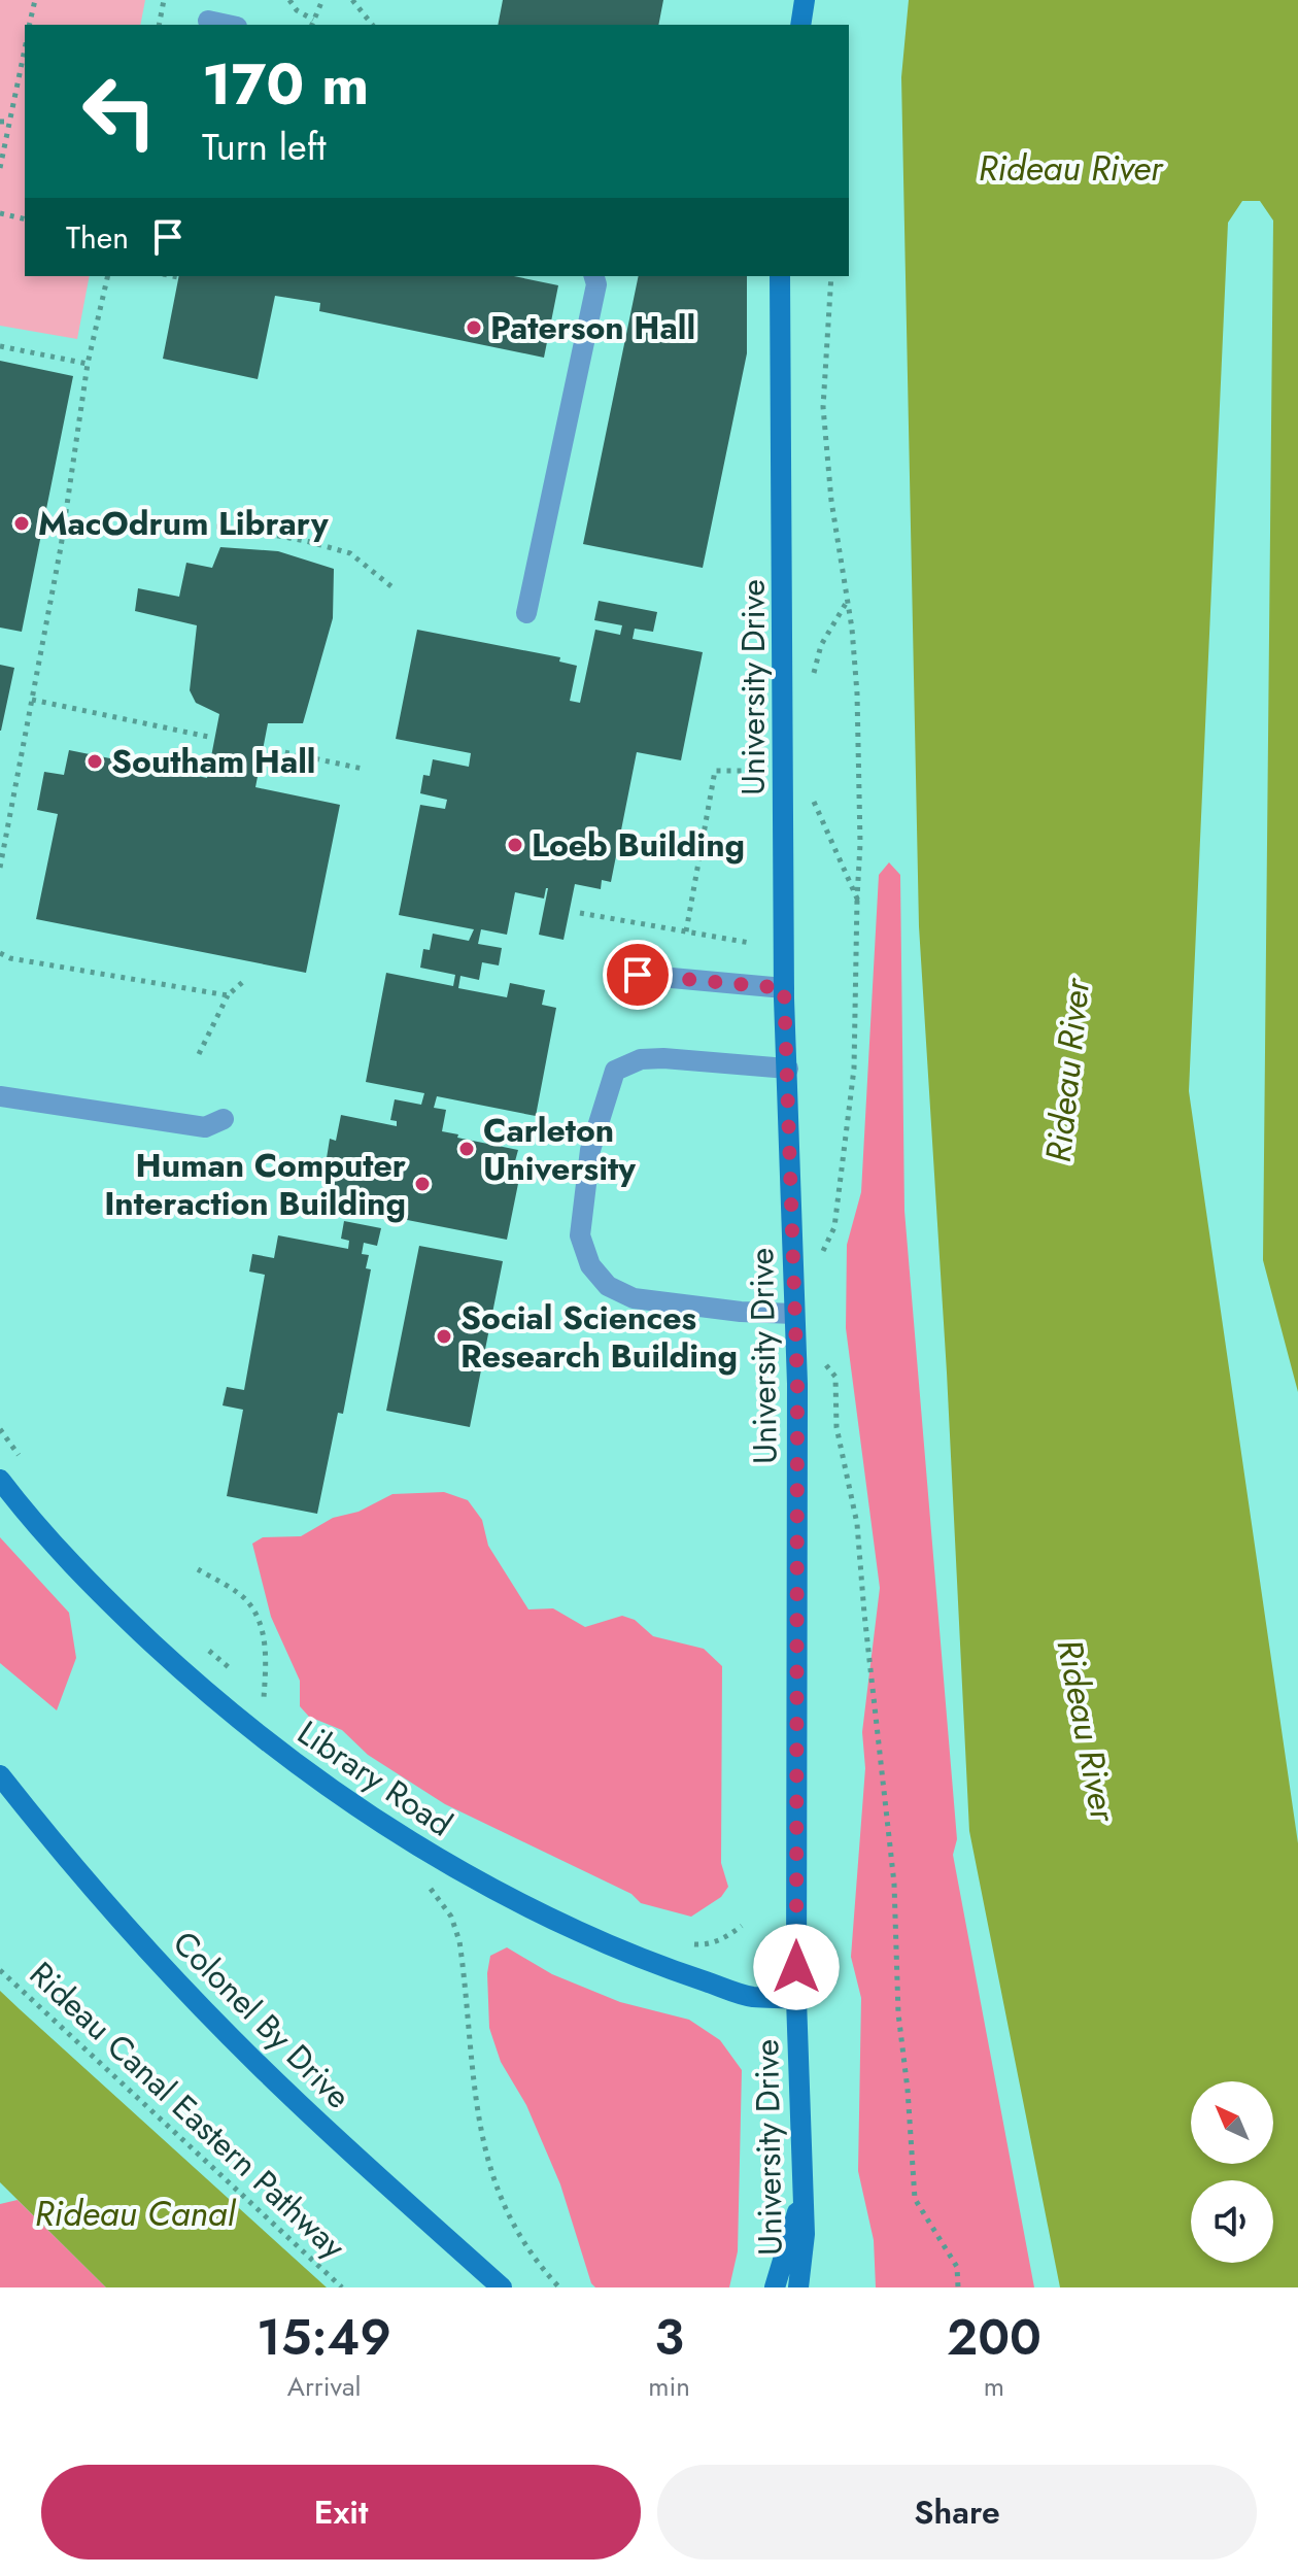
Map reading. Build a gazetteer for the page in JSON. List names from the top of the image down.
{
  "streets": {
    "street": ["University Drive", "Library Road", "Colonel By Drive"],
    "path": ["Rideau Canal Eastern Pathway"]
  },
  "crossings": [
    ["University Drive", "Library Road"]
  ],
  "water": ["Rideau River", "Rideau Canal"],
  "places": [
    "Paterson Hall",
    "MacOdrum Library",
    "Southam Hall",
    "Loeb Building",
    "Carleton University",
    "Human Computer Interaction Building",
    "Social Sciences Research Building"
  ],
  "north": "top left",
  "page": {
    "turn": ["170 m", "Turn left"],
    "then": "Then",
    "eta": [
      "15:49",
      "Arrival",
      "3",
      "min",
      "200",
      "m"
    ],
    "buttons": ["Exit", "Share"]
  }
}
